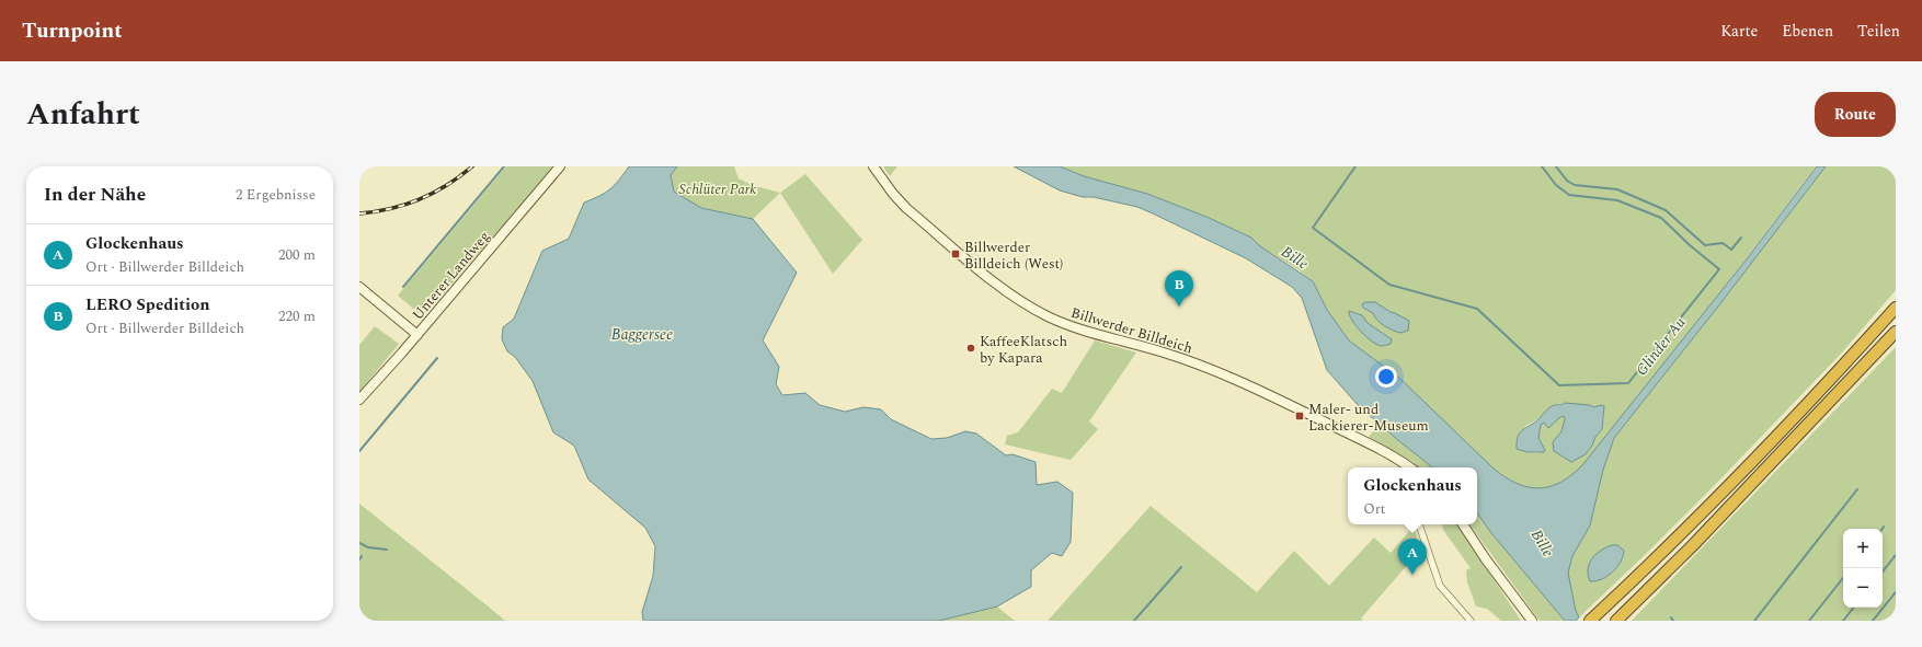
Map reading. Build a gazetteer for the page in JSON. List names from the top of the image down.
{
  "streets": {
    "street": ["Unterer Landweg", "Billwerder Billdeich"]
  },
  "water": ["Bille", "Baggersee", "Glinder Au"],
  "parks": ["Schlüter Park"],
  "places": {
    "transit": ["Billwerder Billdeich (West)", "Maler- und Lackierer-Museum"],
    "other": ["KaffeeKlatsch by Kapara"]
  },
  "page": {
    "header": "Turnpoint",
    "nav": ["Karte", "Ebenen", "Teilen"],
    "title": "Anfahrt",
    "buttons": "Route",
    "heading": ["In der Nähe", "2 Ergebnisse"],
    "list": [
      {
        "mark": "A",
        "name": "Glockenhaus",
        "note": "Ort · Billwerder Billdeich",
        "value": "200 m"
      },
      {
        "mark": "B",
        "name": "LERO Spedition",
        "note": "Ort · Billwerder Billdeich",
        "value": "220 m"
      }
    ],
    "pins": ["B", "A"],
    "popup": ["Glockenhaus", "Ort"],
    "map_buttons": ["+", "−"]
  }
}
